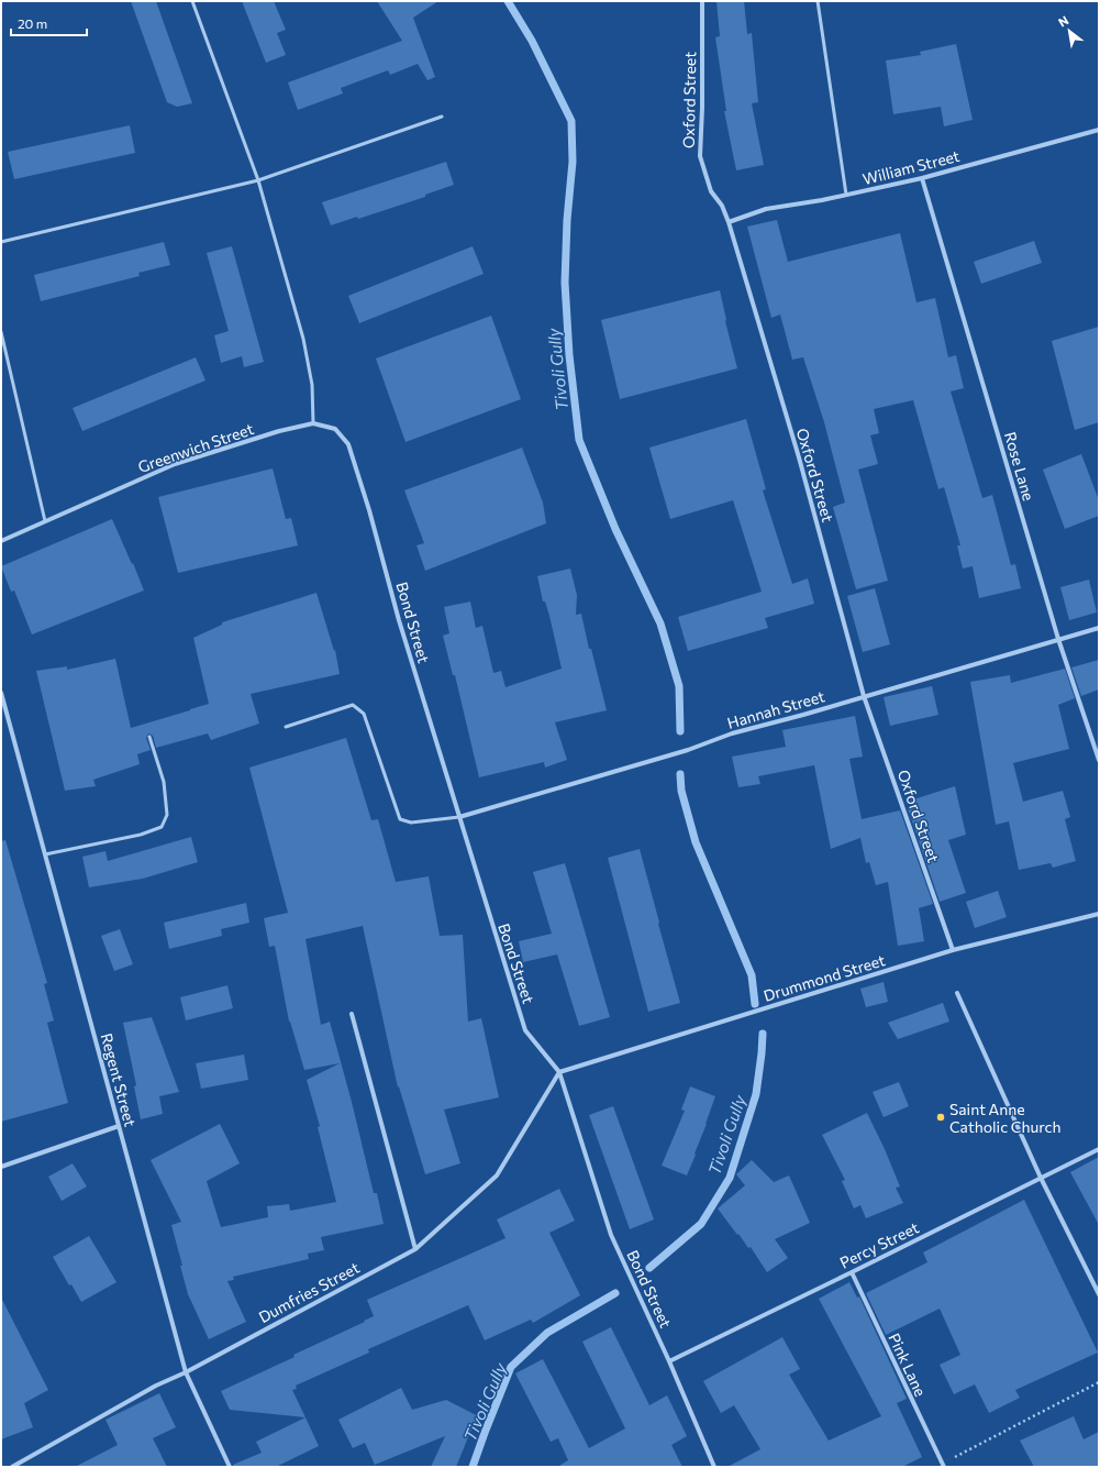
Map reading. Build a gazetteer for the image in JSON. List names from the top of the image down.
{
  "streets": {
    "street": [
      "Oxford Street",
      "William Street",
      "Greenwich Street",
      "Rose Lane",
      "Bond Street",
      "Hannah Street",
      "Drummond Street",
      "Regent Street",
      "Percy Street",
      "Dumfries Street",
      "Pink Lane"
    ]
  },
  "crossings": [
    ["Oxford Street", "William Street"],
    ["Oxford Street", "Hannah Street"],
    ["Oxford Street", "Drummond Street"],
    ["William Street", "Rose Lane"],
    ["Greenwich Street", "Bond Street"],
    ["Rose Lane", "Hannah Street"],
    ["Bond Street", "Hannah Street"],
    ["Bond Street", "Drummond Street"],
    ["Bond Street", "Percy Street"],
    ["Bond Street", "Dumfries Street"],
    ["Drummond Street", "Dumfries Street"],
    ["Regent Street", "Dumfries Street"],
    ["Percy Street", "Pink Lane"]
  ],
  "water": ["Tivoli Gully"],
  "places": ["Saint Anne Catholic Church"],
  "scale_bar": "20 m",
  "north": "top left"
}
